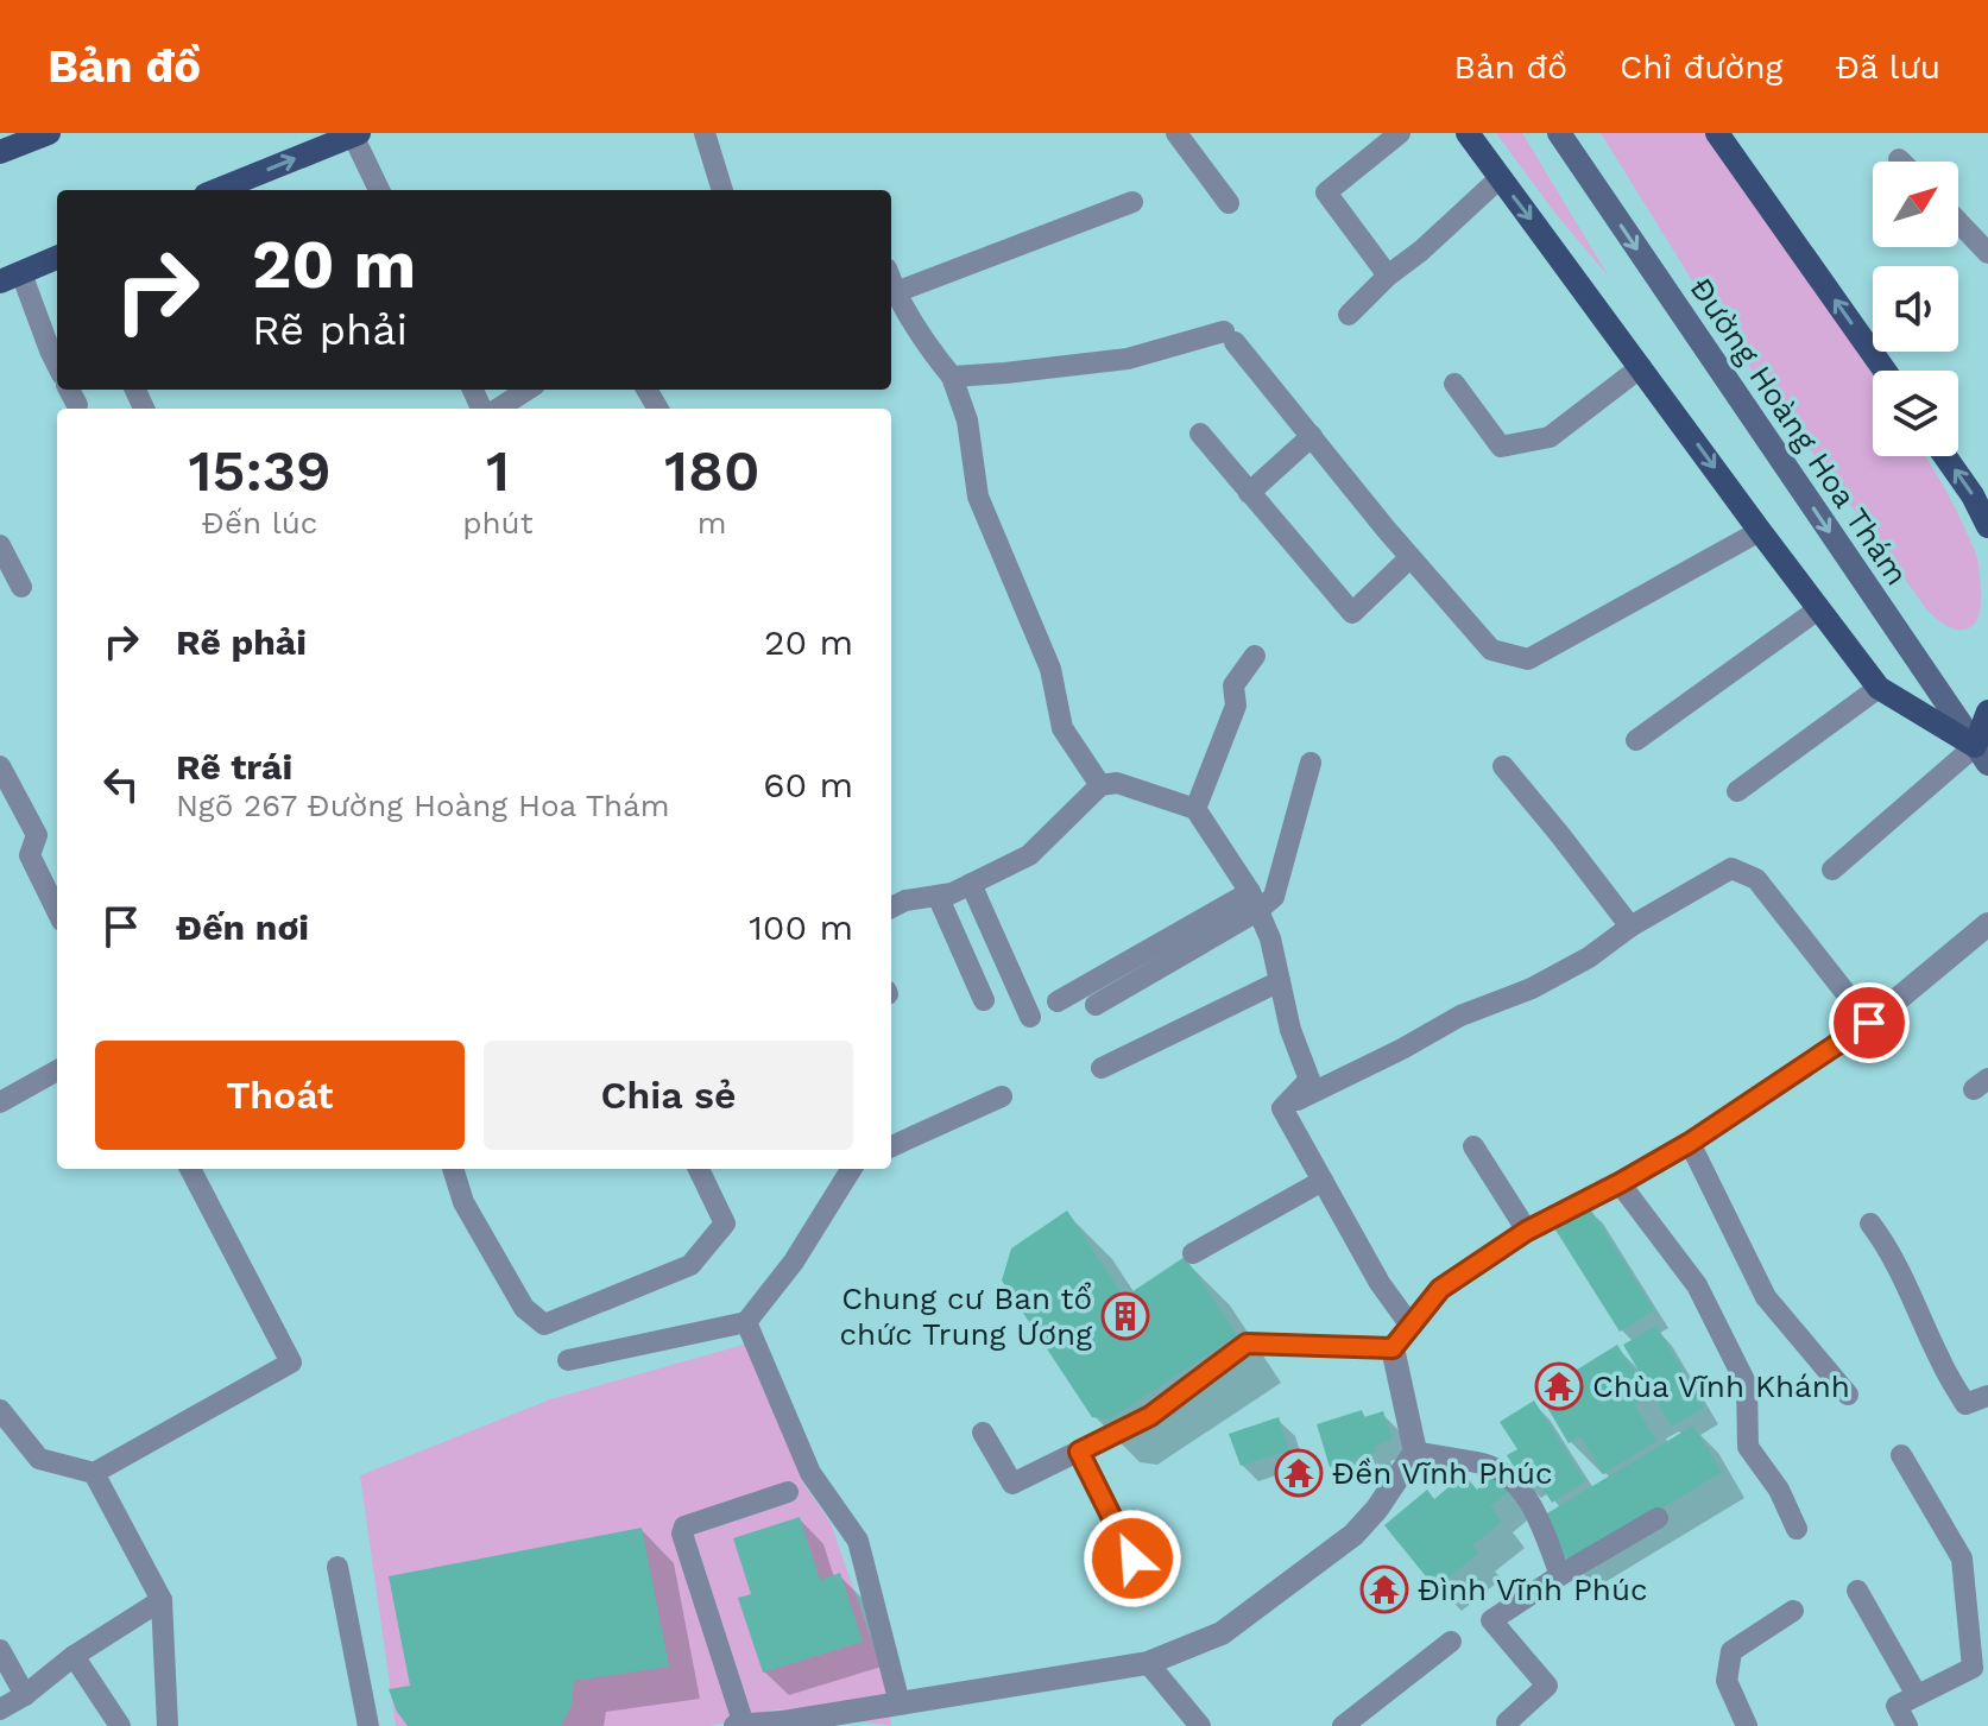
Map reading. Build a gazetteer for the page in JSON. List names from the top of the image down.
{
  "streets": {
    "main road": ["Đường Hoàng Hoa Thám"]
  },
  "places": {
    "building": ["Chung cư Ban tổ chức Trung Ương"],
    "temple": ["Chùa Vĩnh Khánh", "Đền Vĩnh Phúc", "Đình Vĩnh Phúc"]
  },
  "north": "top right",
  "page": {
    "header": "Bản đồ",
    "nav": ["Bản đồ", "Chỉ đường", "Đã lưu"],
    "turn": ["20 m", "Rẽ phải"],
    "eta": [
      "15:39",
      "Đến lúc",
      "1",
      "phút",
      "180",
      "m"
    ],
    "list": [
      {
        "name": "Rẽ phải",
        "value": "20 m"
      },
      {
        "name": "Rẽ trái",
        "note": "Ngõ 267 Đường Hoàng Hoa Thám",
        "value": "60 m"
      },
      {
        "name": "Đến nơi",
        "value": "100 m"
      }
    ],
    "buttons": ["Thoát", "Chia sẻ"]
  }
}
